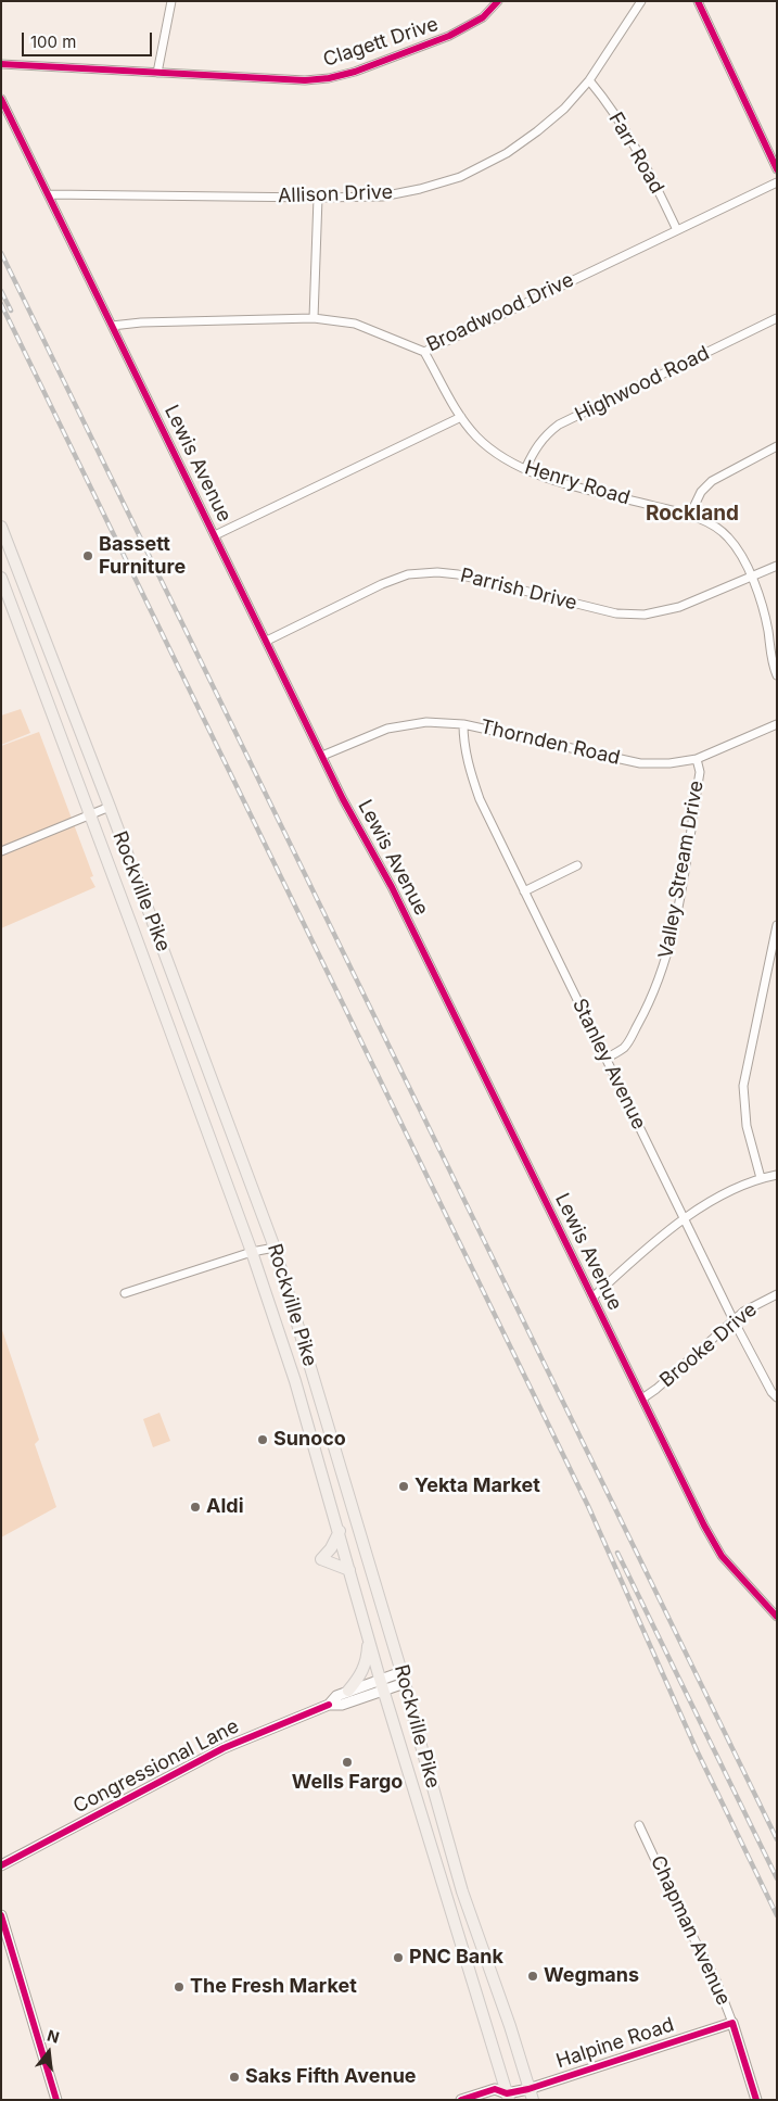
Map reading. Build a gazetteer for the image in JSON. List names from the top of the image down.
{
  "streets": {
    "main road": ["Rockville Pike"],
    "street": [
      "Clagett Drive",
      "Farr Road",
      "Allison Drive",
      "Broadwood Drive",
      "Highwood Road",
      "Lewis Avenue",
      "Henry Road",
      "Parrish Drive",
      "Thornden Road",
      "Valley Stream Drive",
      "Stanley Avenue",
      "Brooke Drive",
      "Congressional Lane",
      "Chapman Avenue",
      "Halpine Road"
    ]
  },
  "crossings": [
    ["Farr Road", "Allison Drive"],
    ["Farr Road", "Broadwood Drive"],
    ["Allison Drive", "Lewis Avenue"],
    ["Broadwood Drive", "Lewis Avenue"],
    ["Broadwood Drive", "Henry Road"],
    ["Highwood Road", "Henry Road"],
    ["Lewis Avenue", "Parrish Drive"],
    ["Lewis Avenue", "Thornden Road"],
    ["Lewis Avenue", "Brooke Drive"],
    ["Henry Road", "Parrish Drive"],
    ["Thornden Road", "Valley Stream Drive"],
    ["Thornden Road", "Stanley Avenue"],
    ["Valley Stream Drive", "Stanley Avenue"],
    ["Rockville Pike", "Congressional Lane"],
    ["Rockville Pike", "Halpine Road"],
    ["Stanley Avenue", "Brooke Drive"],
    ["Chapman Avenue", "Halpine Road"]
  ],
  "districts": ["Rockland"],
  "places": [
    "Bassett Furniture",
    "Sunoco",
    "Yekta Market",
    "Aldi",
    "Wells Fargo",
    "PNC Bank",
    "Wegmans",
    "The Fresh Market",
    "Saks Fifth Avenue"
  ],
  "scale_bar": "100 m",
  "north": "top"
}
